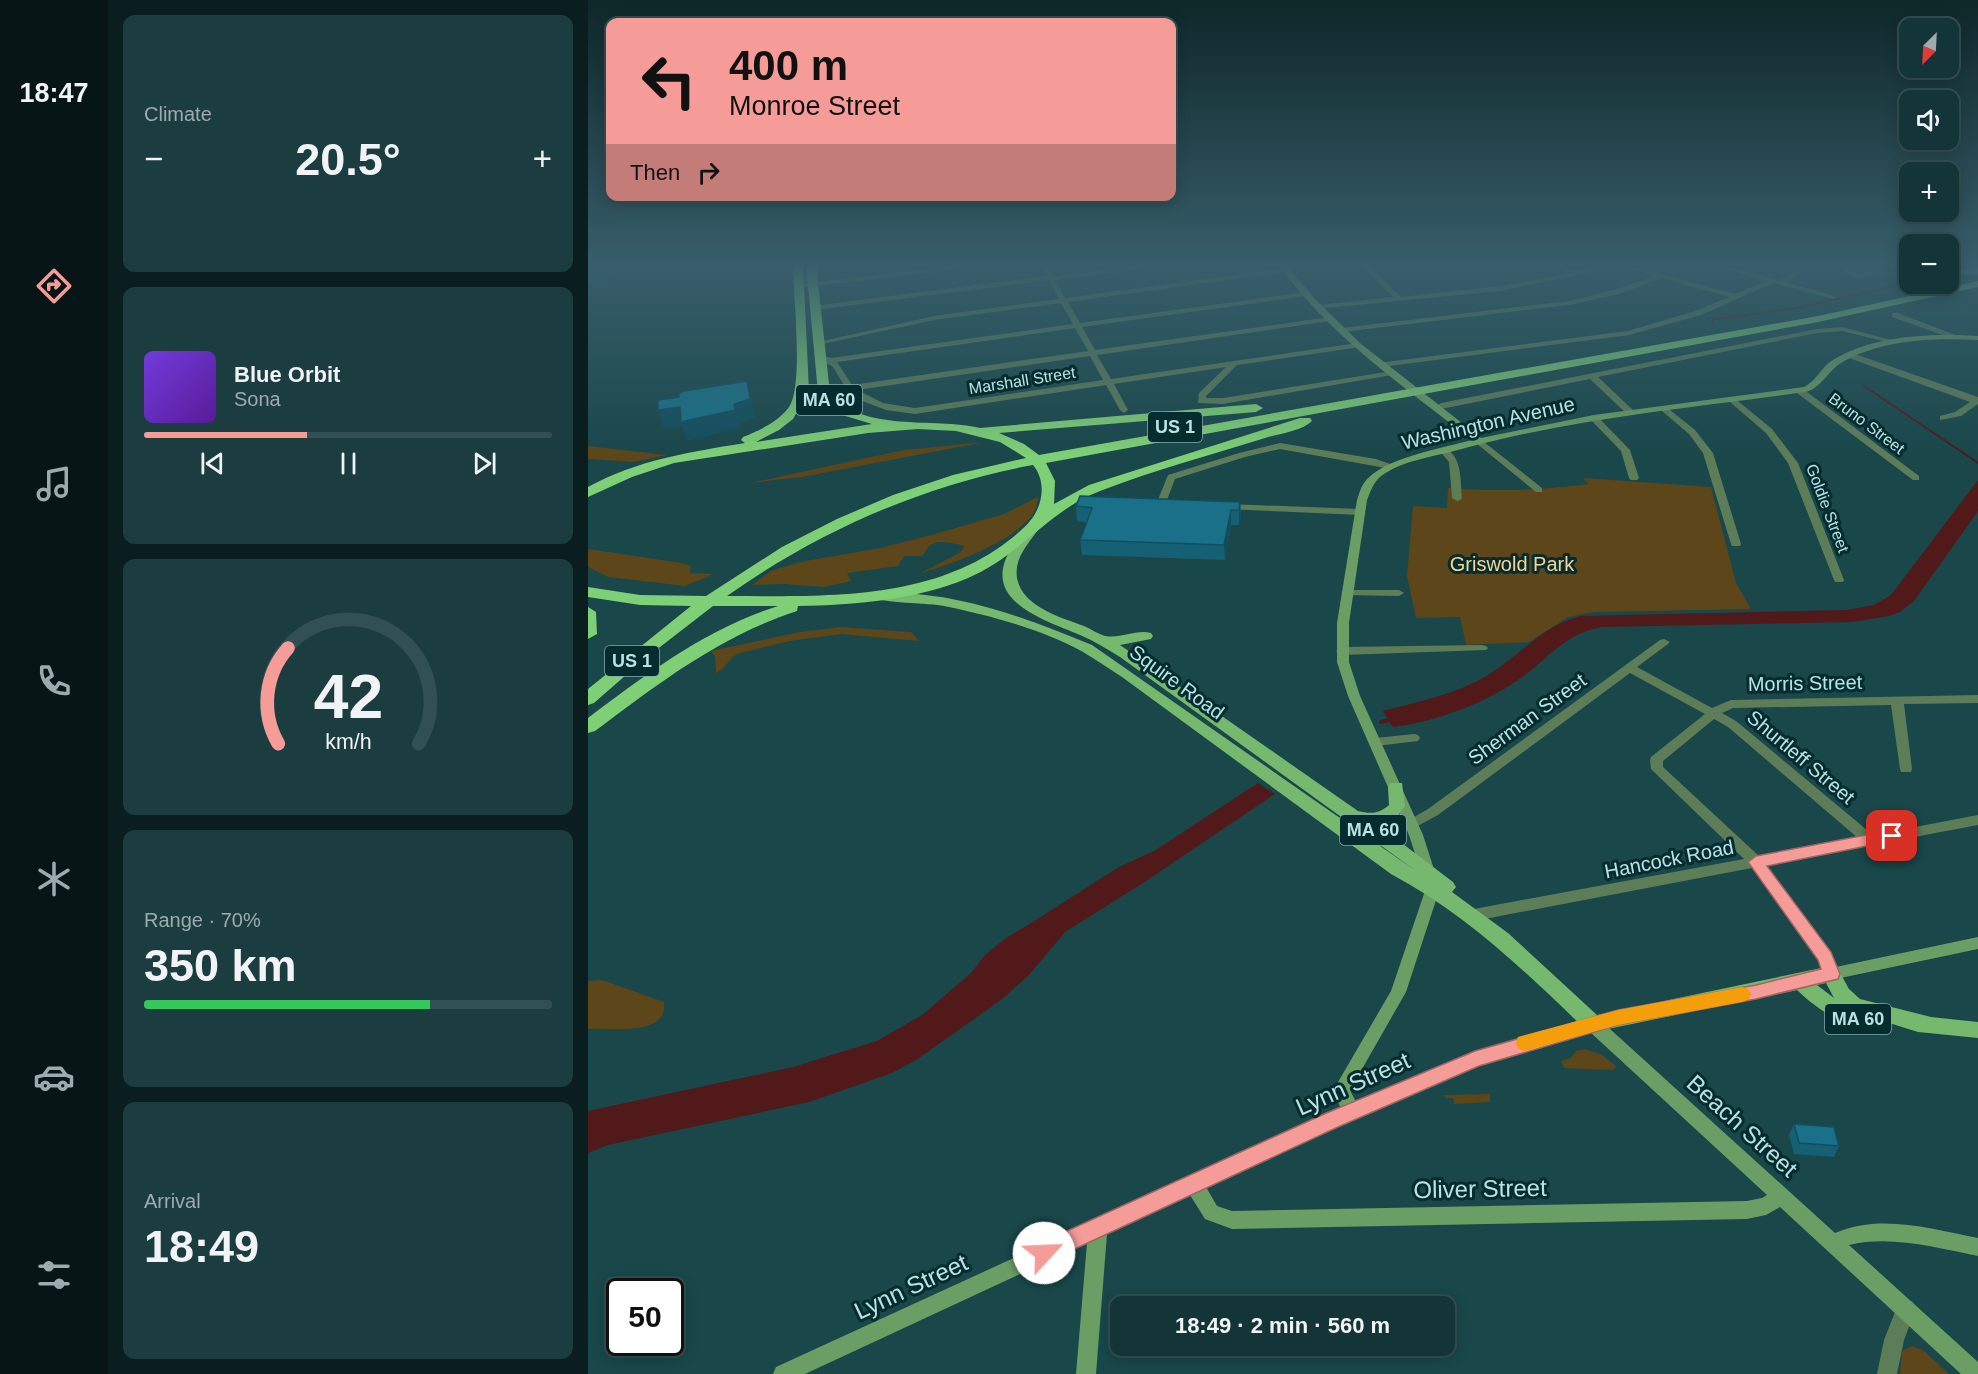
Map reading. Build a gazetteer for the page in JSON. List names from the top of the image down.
{
  "streets": {
    "highway": ["MA 60", "US 1"],
    "main road": ["Squire Road", "Lynn Street", "Beach Street"],
    "street": [
      "Marshall Street",
      "Washington Avenue",
      "Bruno Street",
      "Goldie Street",
      "Morris Street",
      "Sherman Street",
      "Shurtleff Street",
      "Hancock Road",
      "Oliver Street"
    ]
  },
  "crossings": [
    ["Marshall Street", "MA 60"],
    ["MA 60", "Squire Road"],
    ["MA 60", "Lynn Street"],
    ["Washington Avenue", "Bruno Street"],
    ["Washington Avenue", "Goldie Street"],
    ["Washington Avenue", "Squire Road"],
    ["Washington Avenue", "Sherman Street"],
    ["Washington Avenue", "Beach Street"],
    ["Squire Road", "Beach Street"],
    ["Morris Street", "Shurtleff Street"],
    ["Morris Street", "Hancock Road"],
    ["Sherman Street", "Shurtleff Street"],
    ["Shurtleff Street", "Hancock Road"],
    ["Hancock Road", "Beach Street"],
    ["Lynn Street", "Beach Street"],
    ["Lynn Street", "Oliver Street"],
    ["Beach Street", "Oliver Street"]
  ],
  "parks": ["Griswold Park"],
  "north": "bottom left",
  "page": {
    "tabs": "18:47",
    "tile": [
      "Climate",
      ["Range · 70%", "350 km"],
      ["Arrival", "18:49"]
    ],
    "map_buttons": ["+", "−"],
    "turn": ["400 m", "Monroe Street"],
    "heat": ["−", "20.5°", "+"],
    "then": "Then",
    "song": ["Blue Orbit", "Sona"],
    "limit": "50",
    "trip": "18:49 · 2 min · 560 m",
    "gauge": ["42", "km/h"]
  }
}
